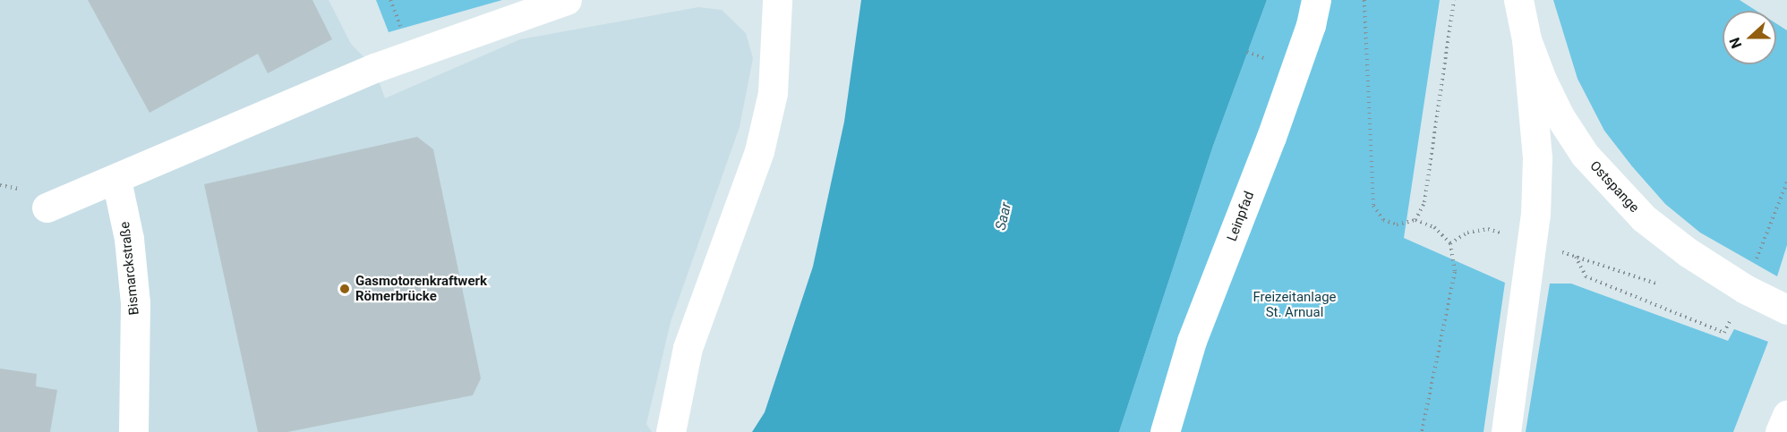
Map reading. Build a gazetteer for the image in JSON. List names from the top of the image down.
{
  "streets": {
    "main road": ["Ostspange", "Leinpfad", "Bismarckstraße"]
  },
  "water": ["Saar"],
  "parks": ["Freizeitanlage St. Arnual"],
  "places": ["Gasmotorenkraftwerk Römerbrücke"],
  "north": "left"
}
